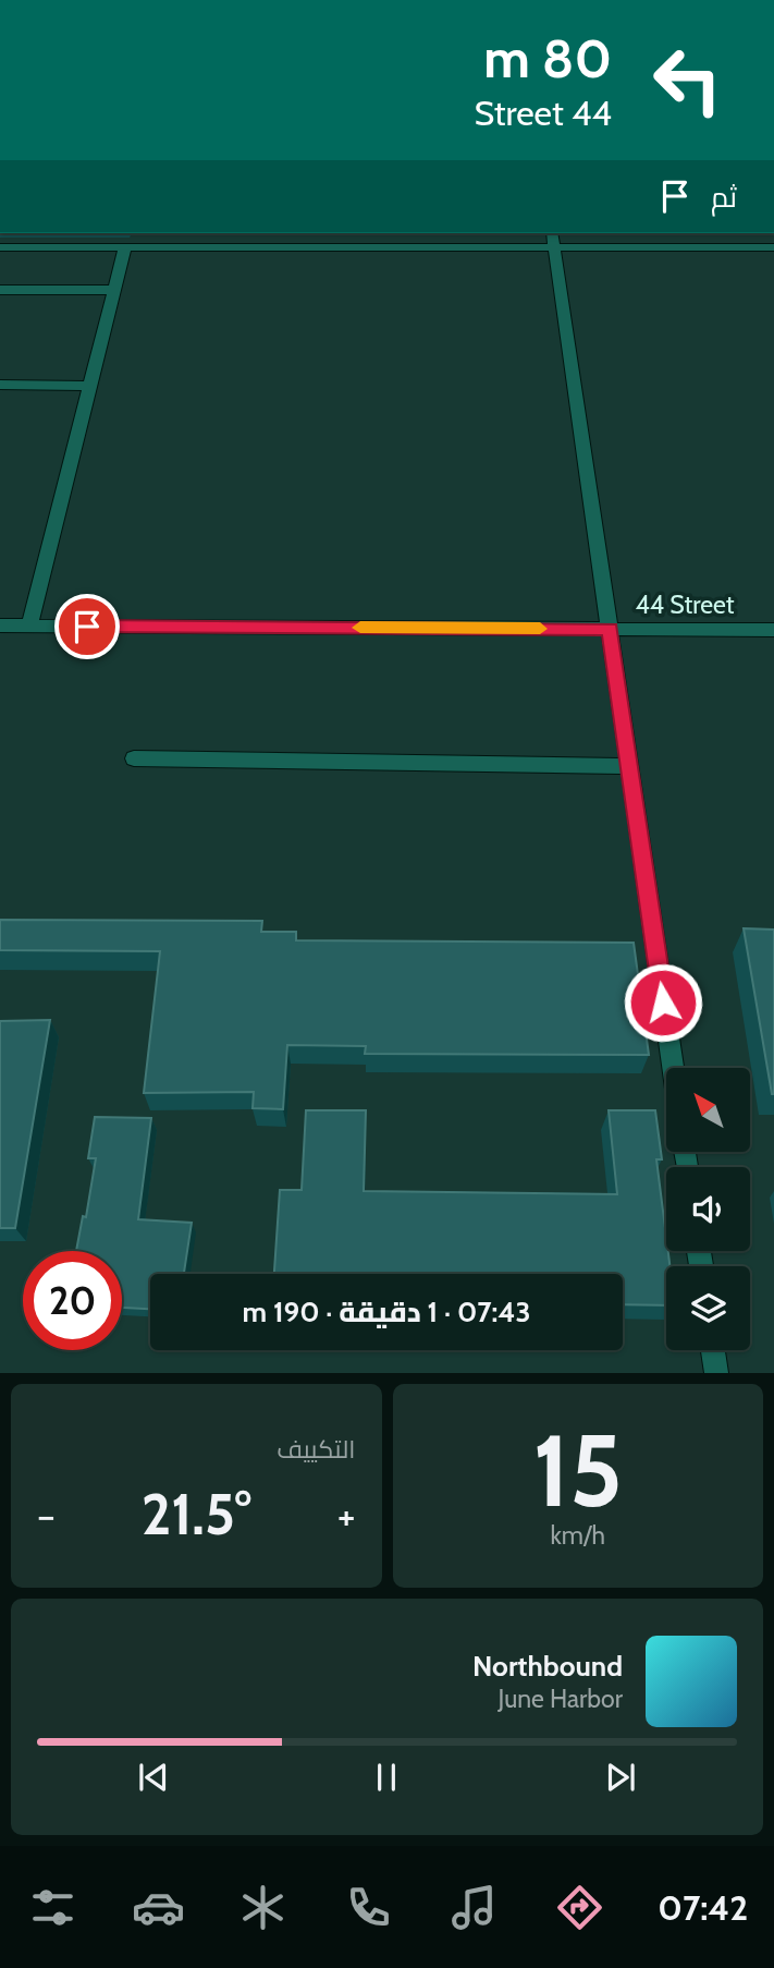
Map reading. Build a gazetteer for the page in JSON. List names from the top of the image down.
{
  "streets": {
    "lane": ["44 Street"]
  },
  "north": "top left",
  "page": {
    "turn": ["80 m", "44 Street"],
    "then": "ثم",
    "limit": "20",
    "trip": "07:43 · 1 دقيقة · 190 m",
    "tile": [
      ["15", "km/h"],
      "التكييف"
    ],
    "heat": ["−", "21.5°", "+"],
    "song": ["Northbound", "June Harbor"],
    "tabs": "07:42"
  }
}
